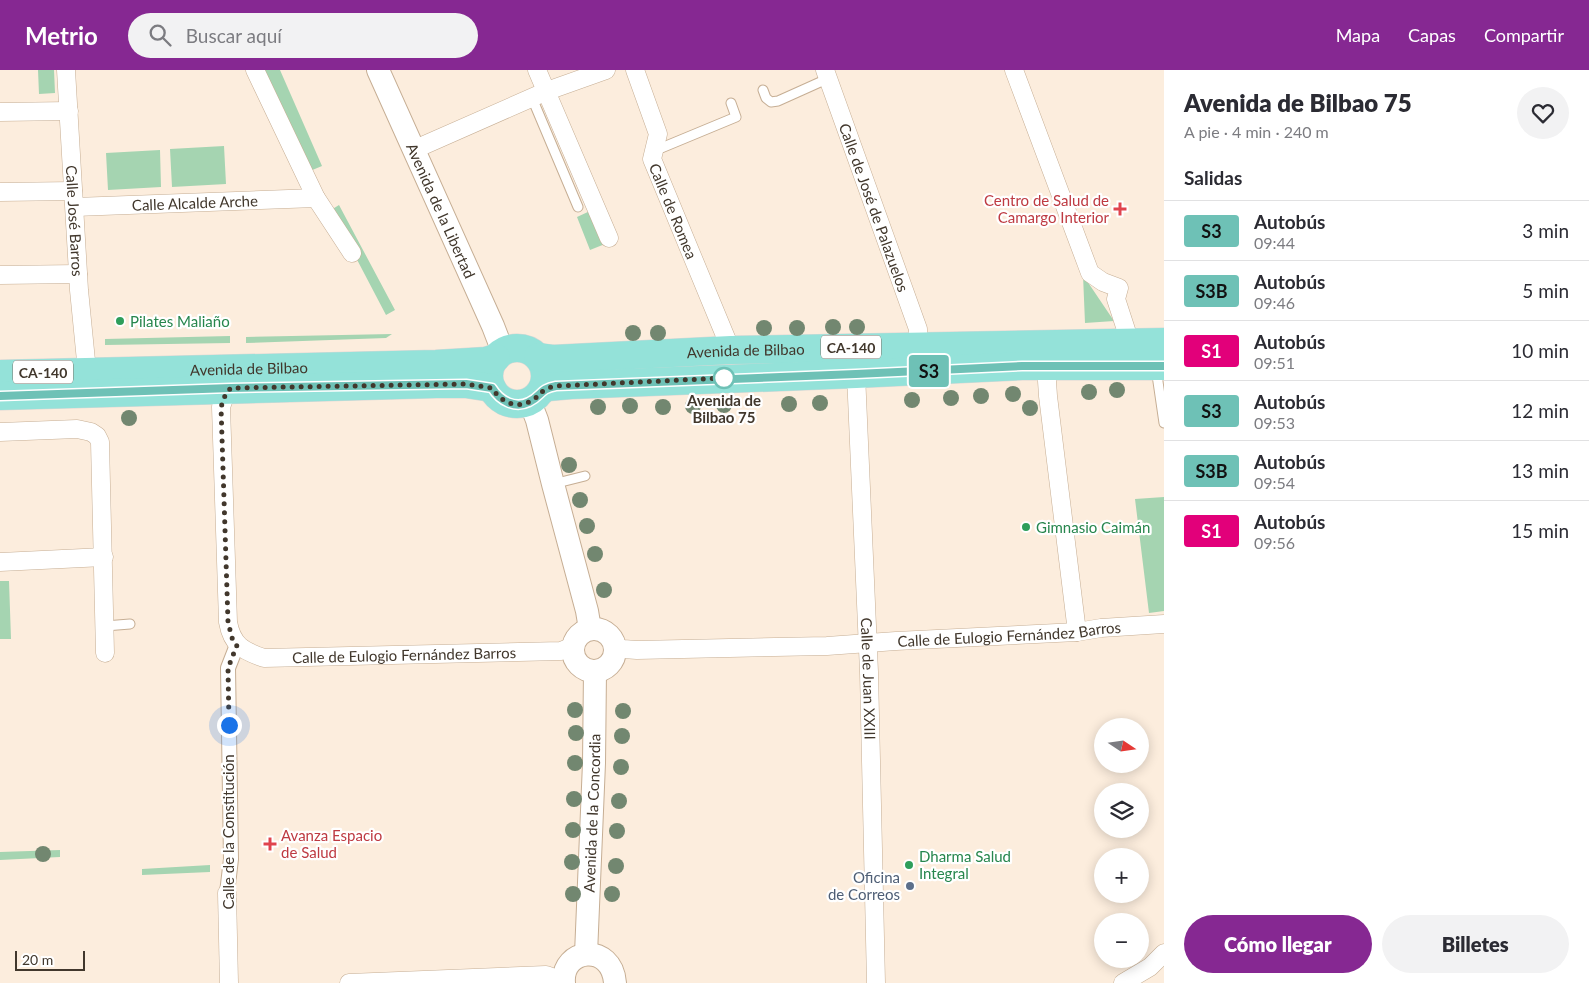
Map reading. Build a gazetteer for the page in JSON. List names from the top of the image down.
{
  "streets": {
    "main road": ["CA-140", "Avenida de Bilbao"],
    "street": [
      "Calle Alcalde Arche",
      "Calle de José de Palazuelos",
      "Avenida de la Libertad",
      "Calle de Romea",
      "Calle José Barros",
      "Calle de Eulogio Fernández Barros",
      "Calle de Juan XXIII",
      "Avenida de la Concordia",
      "Calle de la Constitución"
    ]
  },
  "crossings": [
    ["Calle Alcalde Arche", "Calle José Barros"],
    ["Calle de José de Palazuelos", "Avenida de Bilbao"],
    ["Avenida de la Libertad", "CA-140"],
    ["Avenida de la Libertad", "Avenida de Bilbao"],
    ["Calle de Romea", "Avenida de Bilbao"],
    ["Calle José Barros", "Avenida de Bilbao"],
    ["CA-140", "Avenida de Bilbao"],
    ["Avenida de Bilbao", "Calle de Juan XXIII"],
    ["Calle de Eulogio Fernández Barros", "Calle de Juan XXIII"],
    ["Calle de Eulogio Fernández Barros", "Avenida de la Concordia"],
    ["Calle de Eulogio Fernández Barros", "Calle de la Constitución"]
  ],
  "places": {
    "health": ["Centro de Salud de Camargo Interior", "Avanza Espacio de Salud"],
    "other": [
      "Pilates Maliaño",
      "Avenida de Bilbao 75",
      "Gimnasio Caimán",
      "Dharma Salud Integral",
      "Oficina de Correos"
    ]
  },
  "lines": ["bus line S3"],
  "scale_bar": "20 m",
  "north": "right",
  "page": {
    "header": "Metrio",
    "search": "Buscar aquí",
    "nav": ["Mapa", "Capas", "Compartir"],
    "on_map": "S3",
    "heading": [
      ["Avenida de Bilbao 75", "A pie · 4 min · 240 m"],
      "Salidas"
    ],
    "list": [
      {
        "mark": "S3",
        "name": "Autobús",
        "note": "09:44",
        "value": "3 min"
      },
      {
        "mark": "S3B",
        "name": "Autobús",
        "note": "09:46",
        "value": "5 min"
      },
      {
        "mark": "S1",
        "name": "Autobús",
        "note": "09:51",
        "value": "10 min"
      },
      {
        "mark": "S3",
        "name": "Autobús",
        "note": "09:53",
        "value": "12 min"
      },
      {
        "mark": "S3B",
        "name": "Autobús",
        "note": "09:54",
        "value": "13 min"
      },
      {
        "mark": "S1",
        "name": "Autobús",
        "note": "09:56",
        "value": "15 min"
      }
    ],
    "map_buttons": ["+", "−"],
    "buttons": ["Cómo llegar", "Billetes"],
    "scale": "20 m"
  }
}
